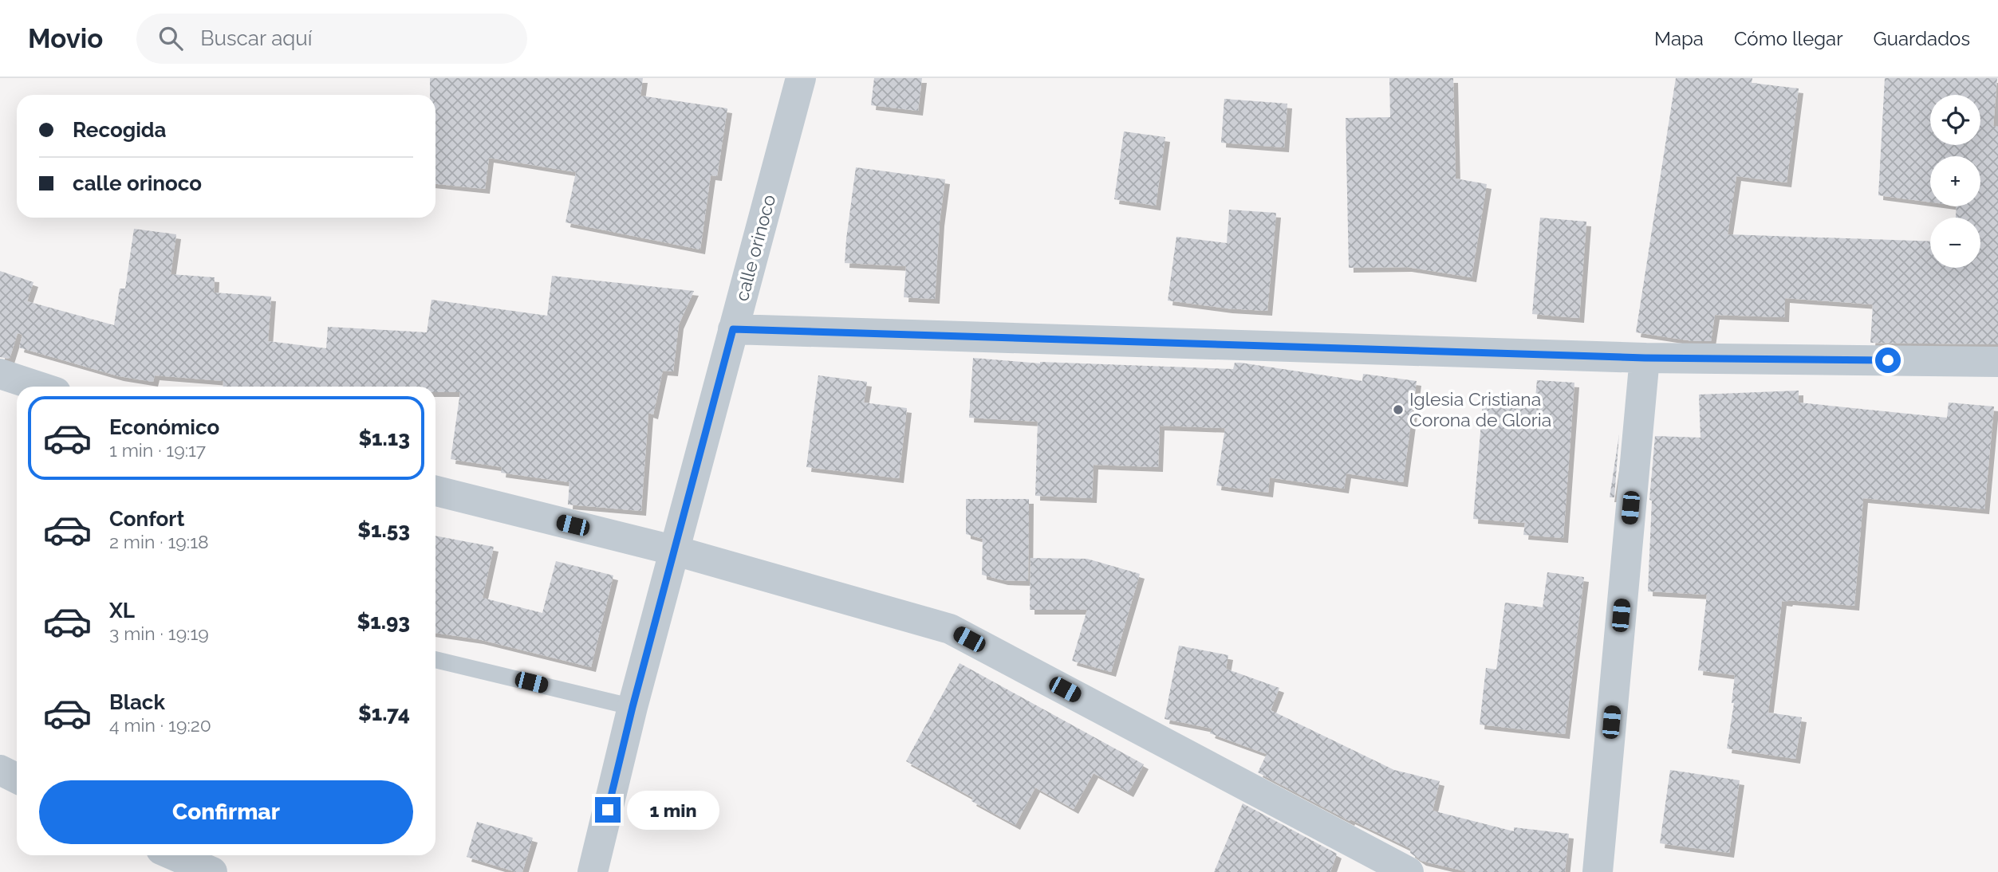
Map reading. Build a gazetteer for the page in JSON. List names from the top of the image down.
{
  "streets": {
    "street": ["calle orinoco"]
  },
  "places": ["Iglesia Cristiana Corona de Gloria"],
  "page": {
    "header": "Movio",
    "search": "Buscar aquí",
    "nav": ["Mapa", "Cómo llegar", "Guardados"],
    "map_buttons": ["+", "−"],
    "banner": ["Recogida", "calle orinoco"],
    "list": [
      {
        "name": "Económico",
        "note": "1 min · 19:17",
        "value": "$1.13"
      },
      {
        "name": "Confort",
        "note": "2 min · 19:18",
        "value": "$1.53"
      },
      {
        "name": "XL",
        "note": "3 min · 19:19",
        "value": "$1.93"
      },
      {
        "name": "Black",
        "note": "4 min · 19:20",
        "value": "$1.74"
      }
    ],
    "buttons": "Confirmar",
    "bubble": "1 min"
  }
}
